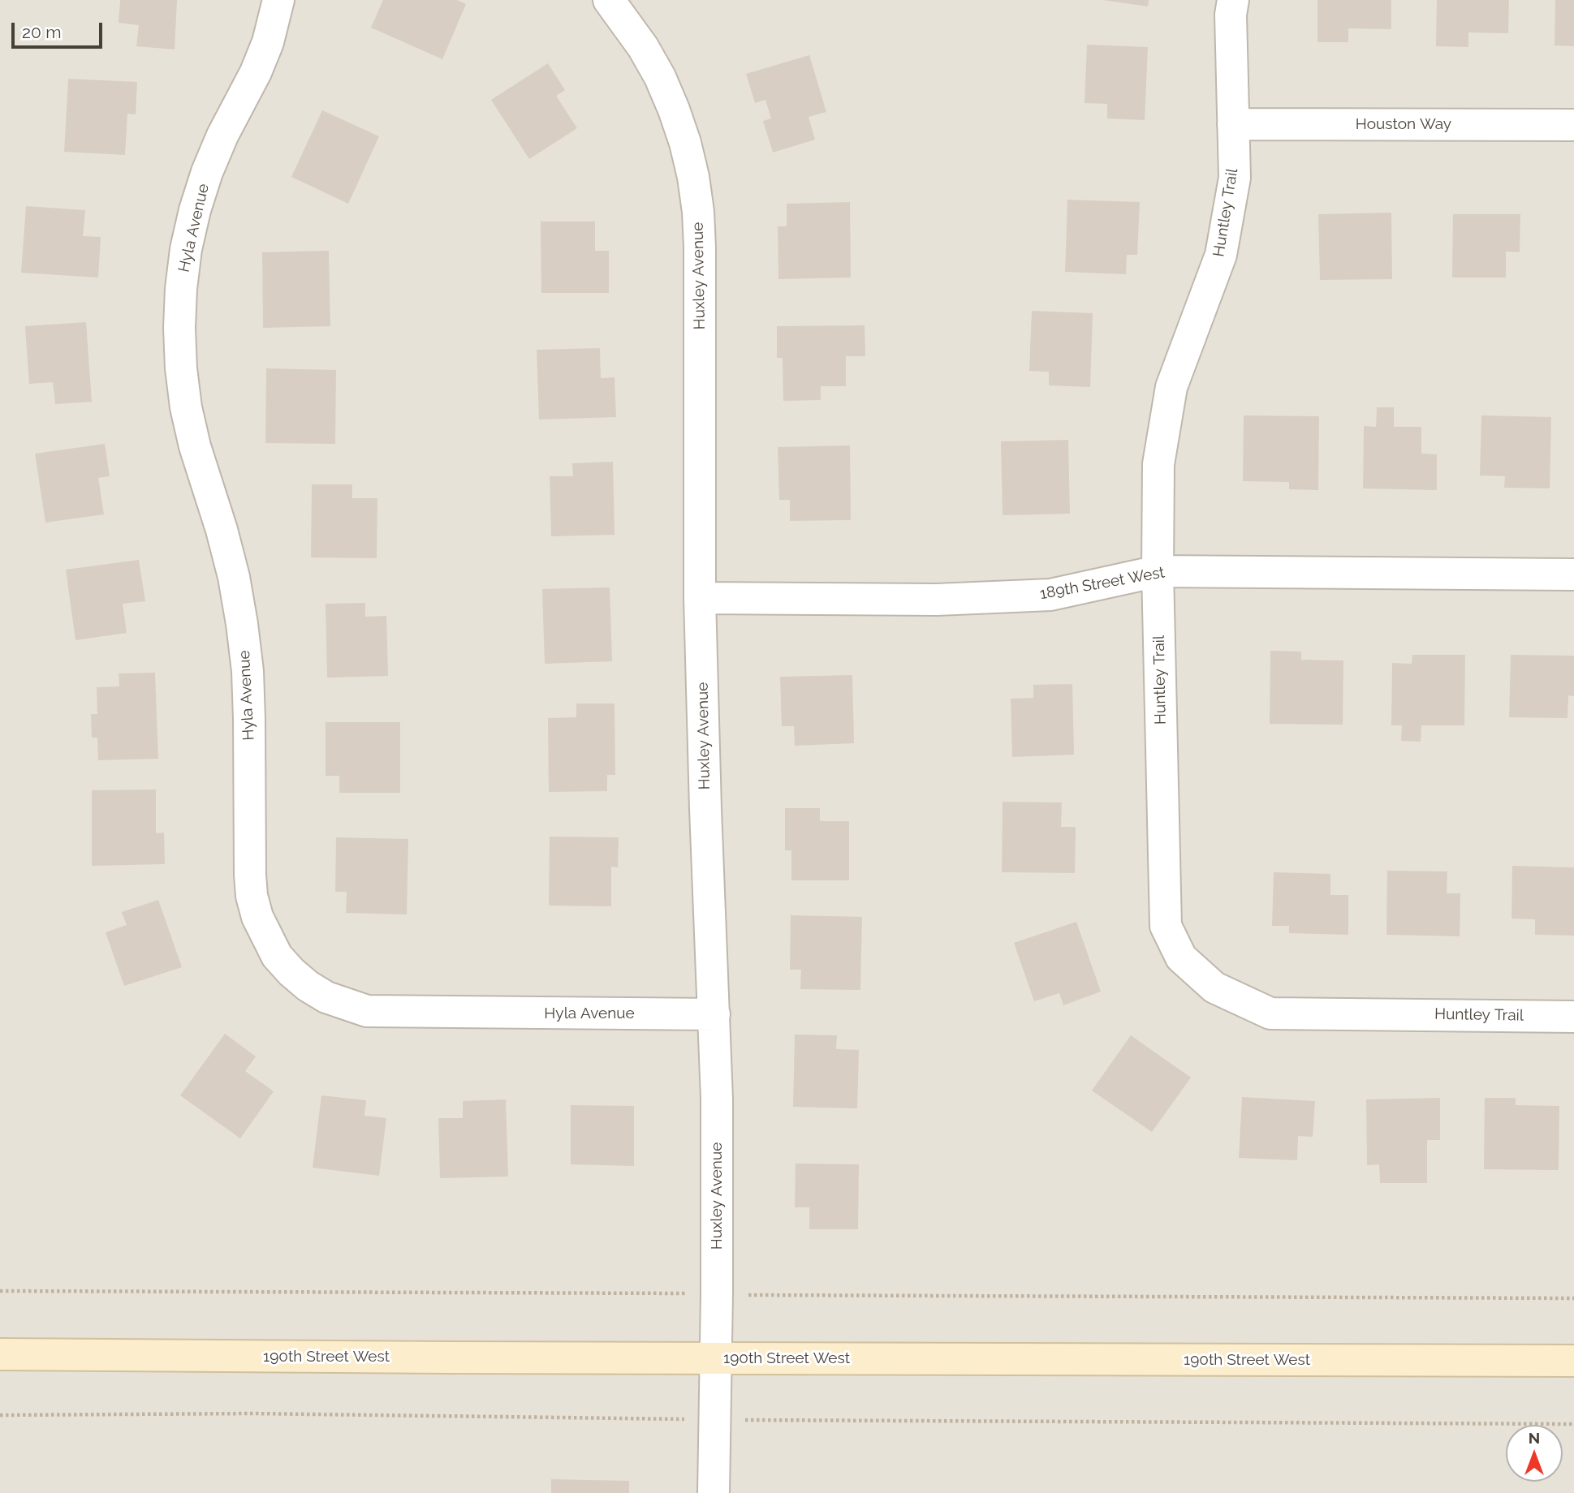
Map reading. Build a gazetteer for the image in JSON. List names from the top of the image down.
{
  "streets": {
    "street": [
      "Houston Way",
      "Huntley Trail",
      "Hyla Avenue",
      "Huxley Avenue",
      "189th Street West",
      "190th Street West"
    ]
  },
  "crossings": [
    ["Houston Way", "Huntley Trail"],
    ["Huntley Trail", "189th Street West"],
    ["Hyla Avenue", "Huxley Avenue"],
    ["Huxley Avenue", "189th Street West"],
    ["Huxley Avenue", "190th Street West"]
  ],
  "scale_bar": "20 m",
  "north": "top"
}
